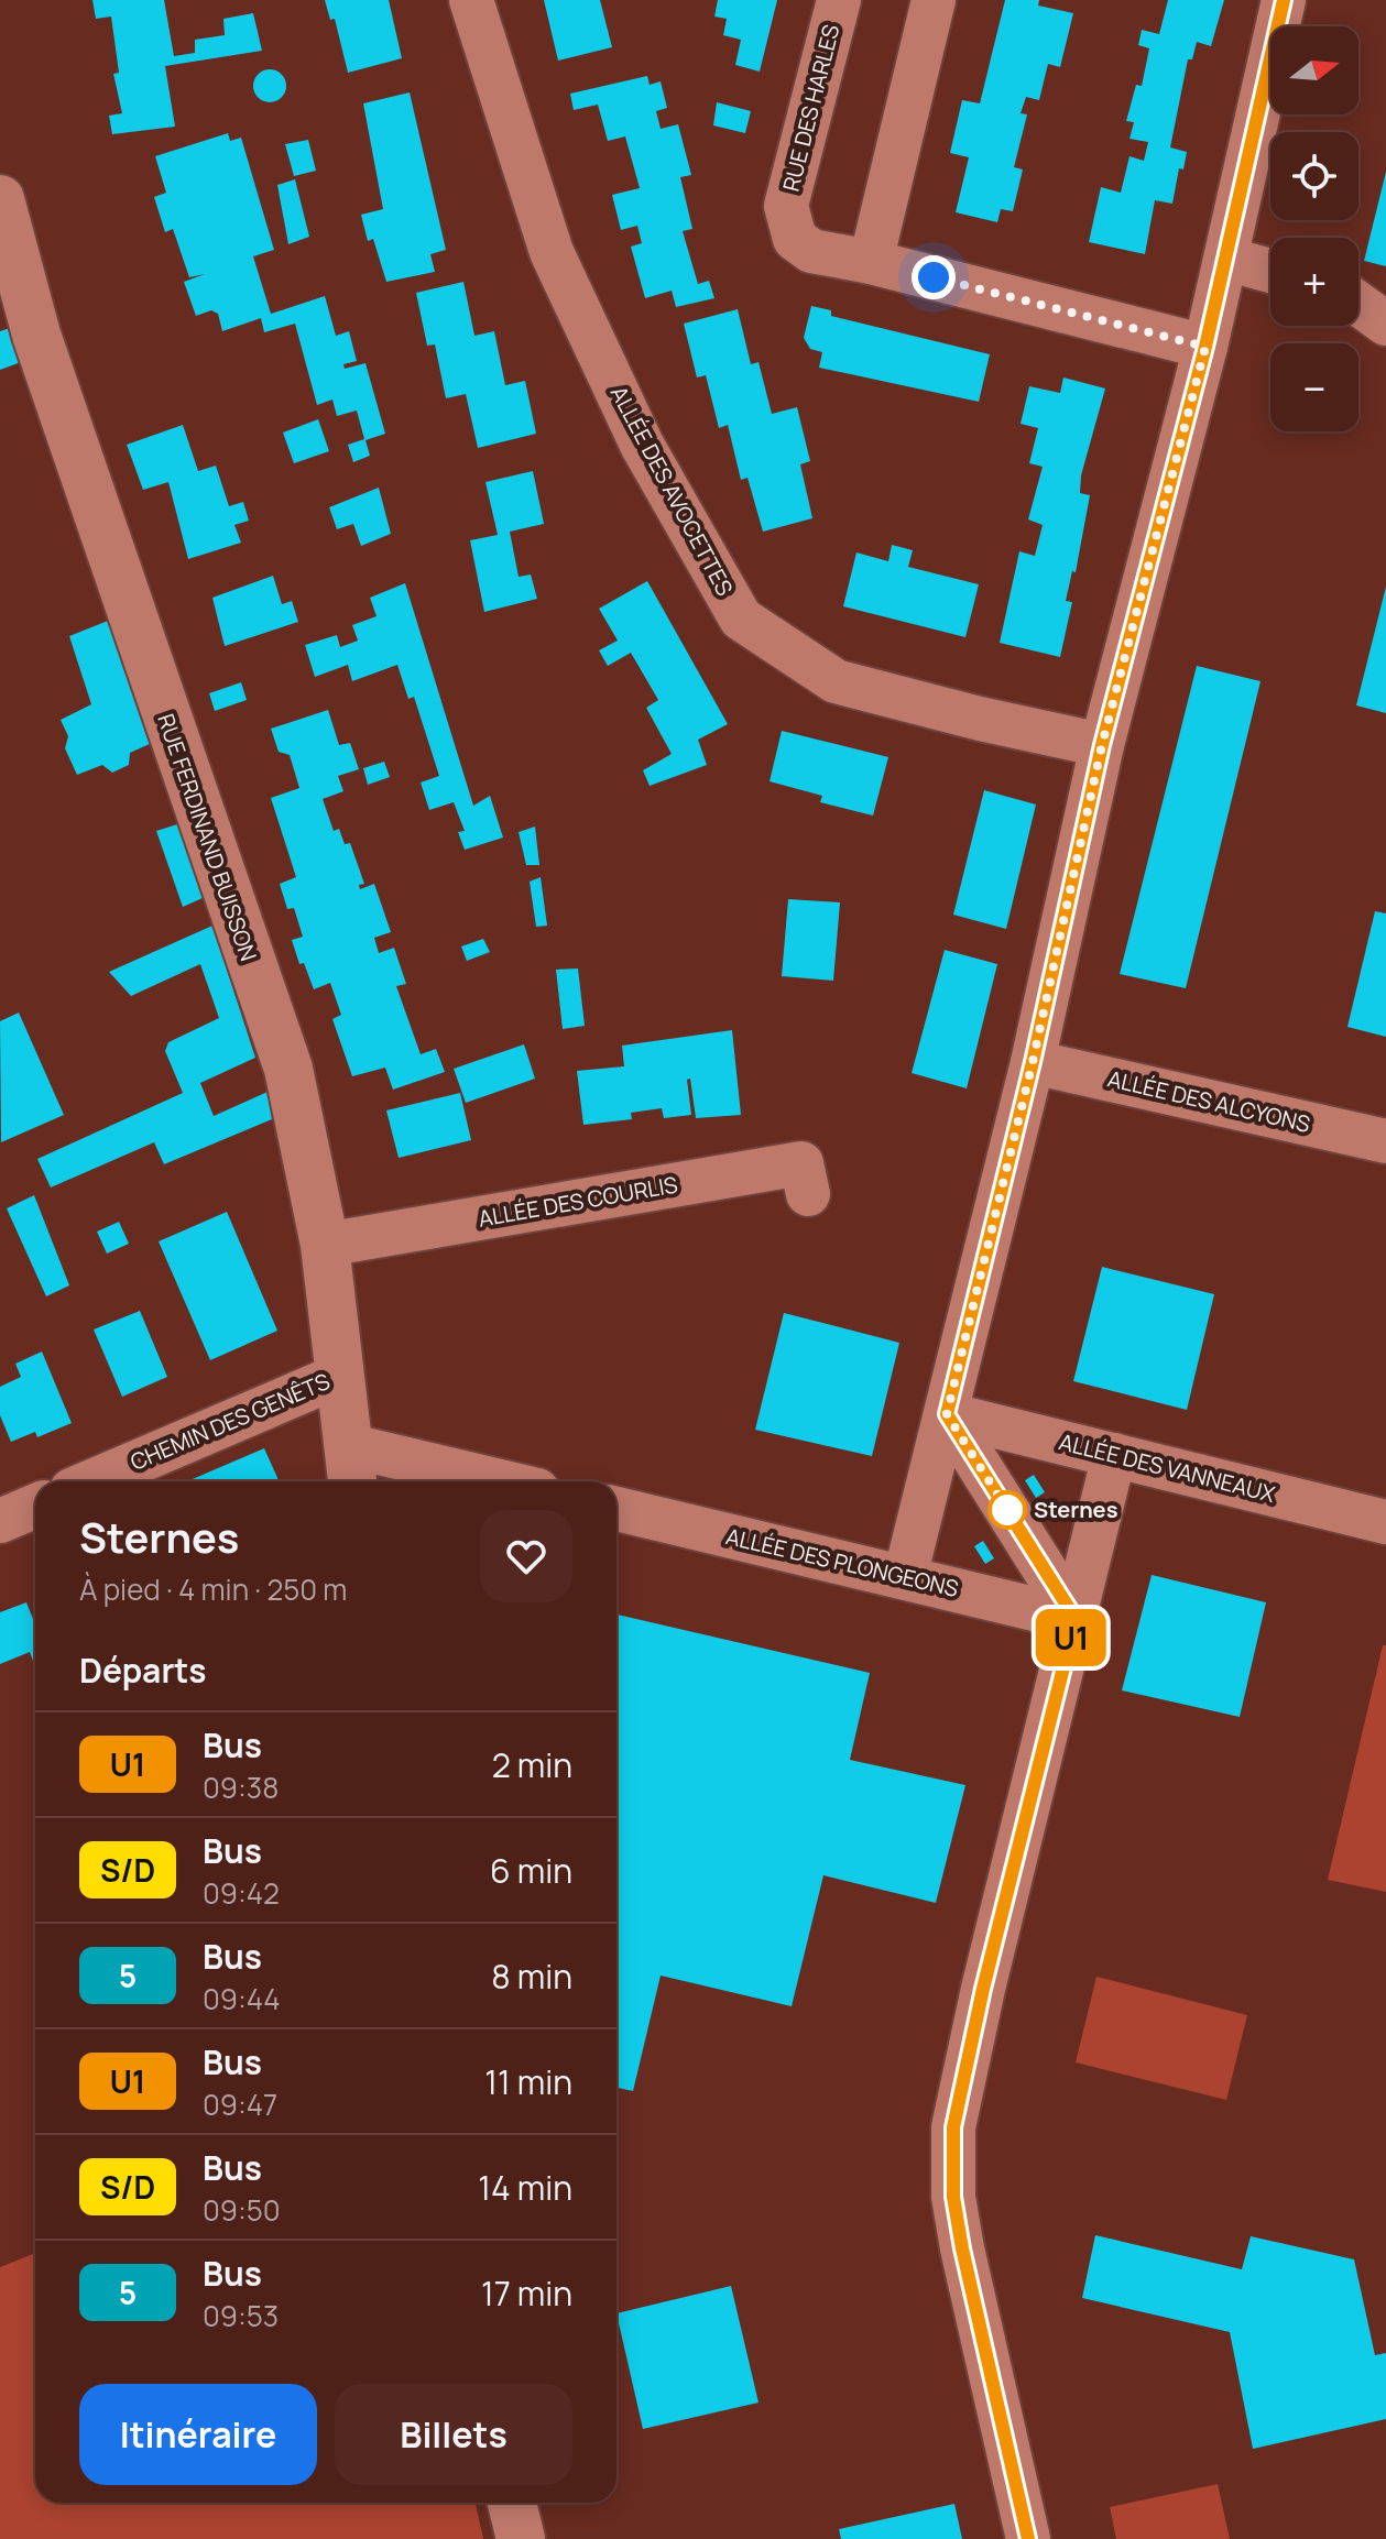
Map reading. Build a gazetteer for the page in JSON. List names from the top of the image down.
{
  "streets": {
    "street": [
      "RUE DES HARLES",
      "ALLÉE DES AVOCETTES",
      "RUE FERDINAND BUISSON",
      "ALLÉE DES ALCYONS",
      "ALLÉE DES COURLIS",
      "CHEMIN DES GENÊTS",
      "ALLÉE DES VANNEAUX",
      "ALLÉE DES PLONGEONS"
    ]
  },
  "crossings": [
    ["RUE FERDINAND BUISSON", "ALLÉE DES COURLIS"],
    ["RUE FERDINAND BUISSON", "CHEMIN DES GENÊTS"]
  ],
  "places": ["Sternes"],
  "lines": ["bus line U1"],
  "north": "right",
  "page": {
    "on_map": "U1",
    "map_buttons": ["+", "−"],
    "heading": [
      ["Sternes", "À pied · 4 min · 250 m"],
      "Départs"
    ],
    "list": [
      {
        "mark": "U1",
        "name": "Bus",
        "note": "09:38",
        "value": "2 min"
      },
      {
        "mark": "S/D",
        "name": "Bus",
        "note": "09:42",
        "value": "6 min"
      },
      {
        "mark": "5",
        "name": "Bus",
        "note": "09:44",
        "value": "8 min"
      },
      {
        "mark": "U1",
        "name": "Bus",
        "note": "09:47",
        "value": "11 min"
      },
      {
        "mark": "S/D",
        "name": "Bus",
        "note": "09:50",
        "value": "14 min"
      },
      {
        "mark": "5",
        "name": "Bus",
        "note": "09:53",
        "value": "17 min"
      }
    ],
    "buttons": ["Itinéraire", "Billets"]
  }
}
